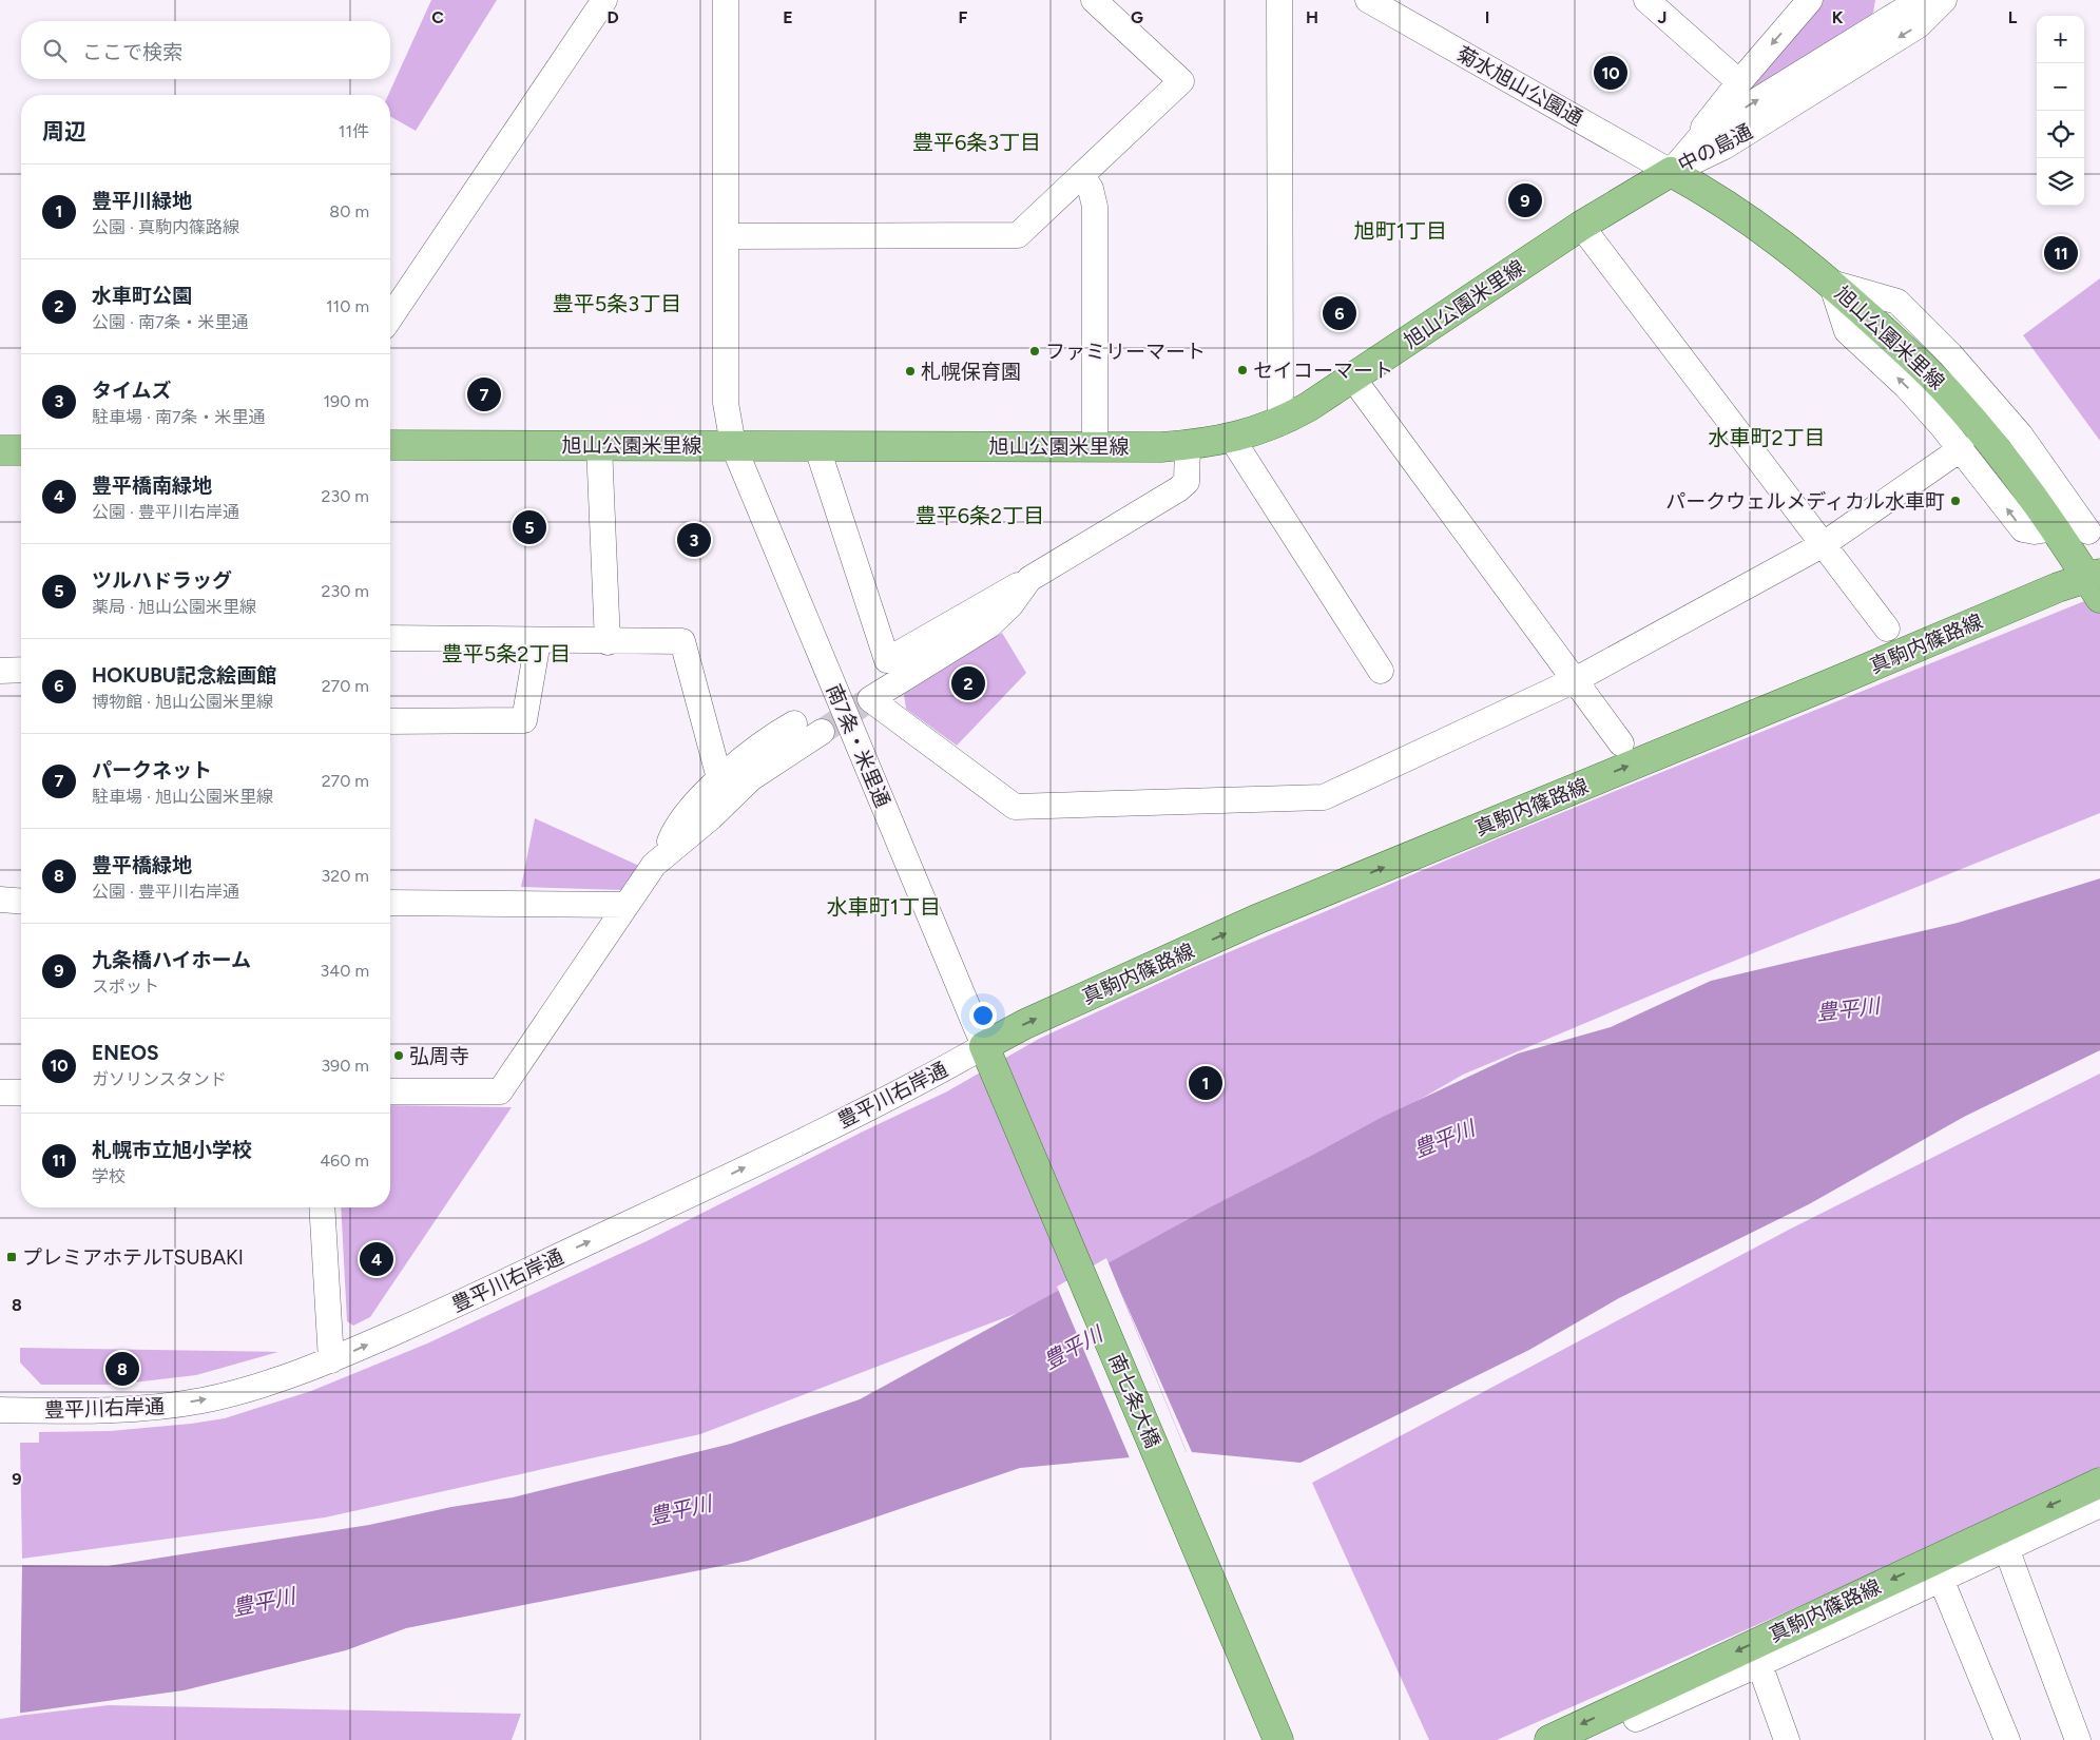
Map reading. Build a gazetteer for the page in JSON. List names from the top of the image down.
{
  "streets": {
    "main road": ["旭山公園米里線", "真駒内篠路線", "南七条大橋"],
    "street": [
      "菊水旭山公園通",
      "中の島通",
      "南7条・米里通",
      "豊平川右岸通"
    ]
  },
  "crossings": [
    ["菊水旭山公園通", "中の島通"],
    ["菊水旭山公園通", "旭山公園米里線"],
    ["中の島通", "旭山公園米里線"],
    ["旭山公園米里線", "真駒内篠路線"],
    ["旭山公園米里線", "南7条・米里通"],
    ["真駒内篠路線", "南7条・米里通"],
    ["真駒内篠路線", "豊平川右岸通"],
    ["真駒内篠路線", "南七条大橋"],
    ["南7条・米里通", "豊平川右岸通"],
    ["南7条・米里通", "南七条大橋"],
    ["豊平川右岸通", "南七条大橋"]
  ],
  "one_way": ["豊平川右岸通"],
  "districts": [
    "豊平6条3丁目",
    "旭町1丁目",
    "豊平5条3丁目",
    "水車町2丁目",
    "豊平6条2丁目",
    "豊平5条2丁目",
    "水車町1丁目"
  ],
  "water": ["豊平川"],
  "places": {
    "other": [
      "ファミリーマート",
      "セイコーマート",
      "札幌保育園",
      "パークウェルメディカル水車町",
      "弘周寺"
    ],
    "transit": ["プレミアホテルTSUBAKI"]
  },
  "page": {
    "map_buttons": ["+", "−"],
    "search": "ここで検索",
    "pins": [
      "10",
      "9",
      "11",
      "6",
      "7",
      "5",
      "3",
      "2",
      "1",
      "4",
      "8"
    ],
    "heading": ["周辺", "11件"],
    "list": [
      {
        "mark": "1",
        "name": "豊平川緑地",
        "note": "公園 · 真駒内篠路線",
        "value": "80 m"
      },
      {
        "mark": "2",
        "name": "水車町公園",
        "note": "公園 · 南7条・米里通",
        "value": "110 m"
      },
      {
        "mark": "3",
        "name": "タイムズ",
        "note": "駐車場 · 南7条・米里通",
        "value": "190 m"
      },
      {
        "mark": "4",
        "name": "豊平橋南緑地",
        "note": "公園 · 豊平川右岸通",
        "value": "230 m"
      },
      {
        "mark": "5",
        "name": "ツルハドラッグ",
        "note": "薬局 · 旭山公園米里線",
        "value": "230 m"
      },
      {
        "mark": "6",
        "name": "HOKUBU記念絵画館",
        "note": "博物館 · 旭山公園米里線",
        "value": "270 m"
      },
      {
        "mark": "7",
        "name": "パークネット",
        "note": "駐車場 · 旭山公園米里線",
        "value": "270 m"
      },
      {
        "mark": "8",
        "name": "豊平橋緑地",
        "note": "公園 · 豊平川右岸通",
        "value": "320 m"
      },
      {
        "mark": "9",
        "name": "九条橋ハイホーム",
        "note": "スポット",
        "value": "340 m"
      },
      {
        "mark": "10",
        "name": "ENEOS",
        "note": "ガソリンスタンド",
        "value": "390 m"
      },
      {
        "mark": "11",
        "name": "札幌市立旭小学校",
        "note": "学校",
        "value": "460 m"
      }
    ]
  },
  "grid": {
    "columns": [
      "C",
      "D",
      "E",
      "F",
      "G",
      "H",
      "I",
      "J",
      "K",
      "L"
    ],
    "rows": ["8", "9"]
  }
}
